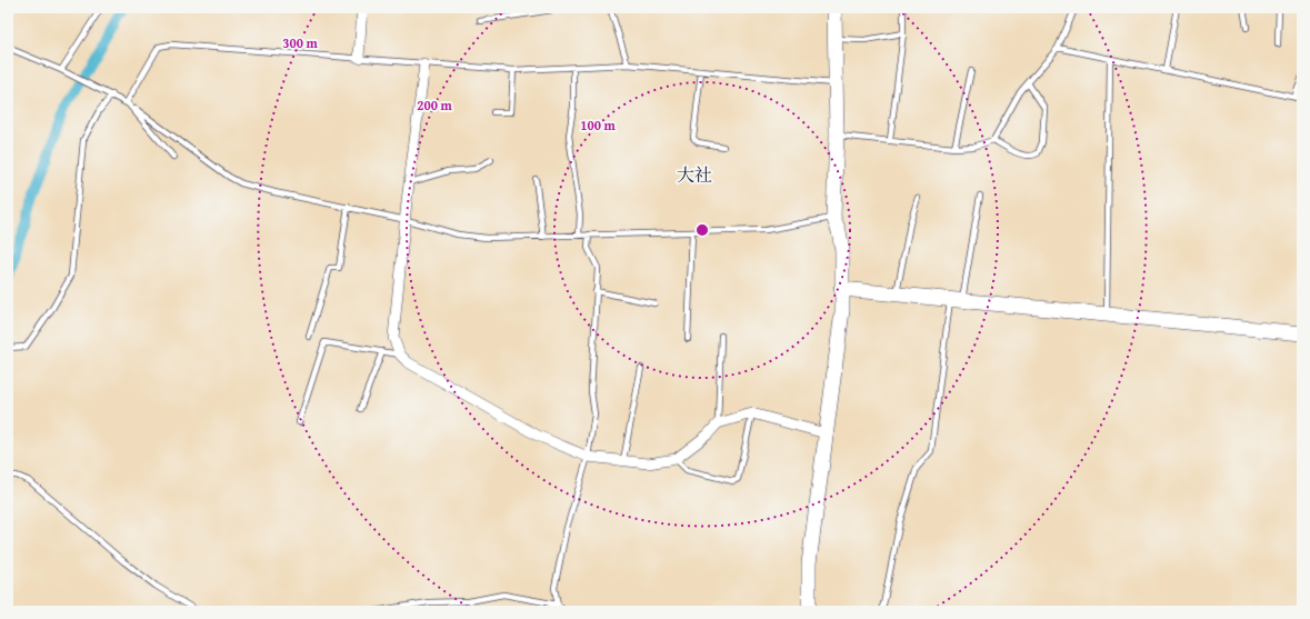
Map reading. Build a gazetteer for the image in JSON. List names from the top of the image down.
{
  "districts": ["大社"],
  "rings": ["300 m", "200 m", "100 m"]
}
